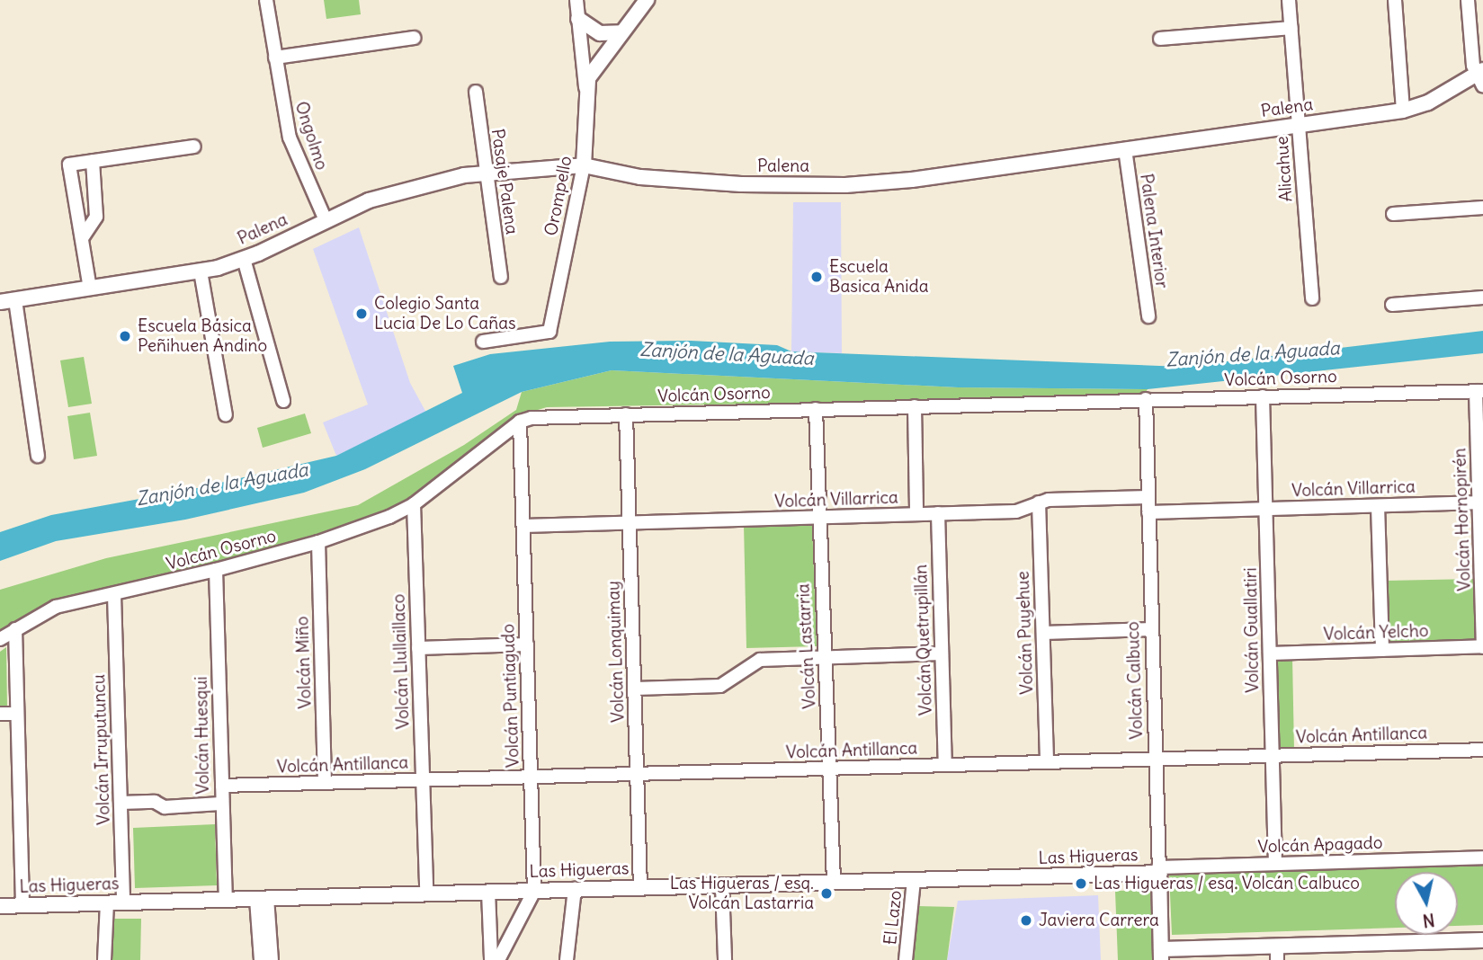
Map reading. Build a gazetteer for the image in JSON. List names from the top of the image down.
{
  "streets": {
    "street": [
      "Palena",
      "Ongolmo",
      "Alicahue",
      "Pasaje Palena",
      "Orompello",
      "Palena Interior",
      "Volcán Osorno",
      "Volcán Villarrica",
      "Volcán Hornopirén",
      "Volcán Guallatiri",
      "Volcán Puyehue",
      "Volcán Yelcho",
      "Volcán Quetrupillán",
      "Volcán Lastarria",
      "Volcán Lonquimay",
      "Volcán Llullaillaco",
      "Volcán Miño",
      "Volcán Calbuco",
      "Volcán Puntiagudo",
      "Volcán Huesqui",
      "Volcán Antillanca",
      "Volcán Irruputuncu",
      "Volcán Apagado",
      "Las Higueras",
      "El Lazo"
    ]
  },
  "crossings": [
    ["Palena", "Ongolmo"],
    ["Palena", "Alicahue"],
    ["Palena", "Pasaje Palena"],
    ["Palena", "Orompello"],
    ["Palena", "Palena Interior"],
    ["Volcán Osorno", "Volcán Hornopirén"],
    ["Volcán Osorno", "Volcán Guallatiri"],
    ["Volcán Osorno", "Volcán Lastarria"],
    ["Volcán Osorno", "Volcán Lonquimay"],
    ["Volcán Osorno", "Volcán Llullaillaco"],
    ["Volcán Osorno", "Volcán Miño"],
    ["Volcán Osorno", "Volcán Calbuco"],
    ["Volcán Osorno", "Volcán Puntiagudo"],
    ["Volcán Osorno", "Volcán Huesqui"],
    ["Volcán Osorno", "Volcán Irruputuncu"],
    ["Volcán Villarrica", "Volcán Hornopirén"],
    ["Volcán Villarrica", "Volcán Guallatiri"],
    ["Volcán Villarrica", "Volcán Puyehue"],
    ["Volcán Villarrica", "Volcán Quetrupillán"],
    ["Volcán Villarrica", "Volcán Lastarria"],
    ["Volcán Villarrica", "Volcán Lonquimay"],
    ["Volcán Villarrica", "Volcán Calbuco"],
    ["Volcán Villarrica", "Volcán Puntiagudo"],
    ["Volcán Hornopirén", "Volcán Yelcho"],
    ["Volcán Guallatiri", "Volcán Yelcho"],
    ["Volcán Guallatiri", "Volcán Antillanca"],
    ["Volcán Guallatiri", "Volcán Apagado"],
    ["Volcán Puyehue", "Volcán Antillanca"],
    ["Volcán Quetrupillán", "Volcán Antillanca"],
    ["Volcán Lastarria", "Volcán Antillanca"],
    ["Volcán Lastarria", "Las Higueras"],
    ["Volcán Lonquimay", "Volcán Antillanca"],
    ["Volcán Lonquimay", "Las Higueras"],
    ["Volcán Llullaillaco", "Volcán Antillanca"],
    ["Volcán Llullaillaco", "Las Higueras"],
    ["Volcán Miño", "Volcán Antillanca"],
    ["Volcán Calbuco", "Volcán Antillanca"],
    ["Volcán Calbuco", "Volcán Apagado"],
    ["Volcán Calbuco", "Las Higueras"],
    ["Volcán Puntiagudo", "Volcán Antillanca"],
    ["Volcán Puntiagudo", "Las Higueras"],
    ["Volcán Huesqui", "Volcán Antillanca"],
    ["Volcán Huesqui", "Las Higueras"],
    ["Volcán Irruputuncu", "Las Higueras"],
    ["Volcán Apagado", "Las Higueras"],
    ["Las Higueras", "El Lazo"]
  ],
  "water": ["Zanjón de la Aguada"],
  "places": [
    "Escuela Basica Anida",
    "Colegio Santa Lucia De Lo Cañas",
    "Escuela Básica Peñihuen Andino",
    "Las Higueras / esq. Volcán Calbuco",
    "Las Higueras / esq. Volcán Lastarria",
    "Javiera Carrera"
  ],
  "north": "bottom"
}
